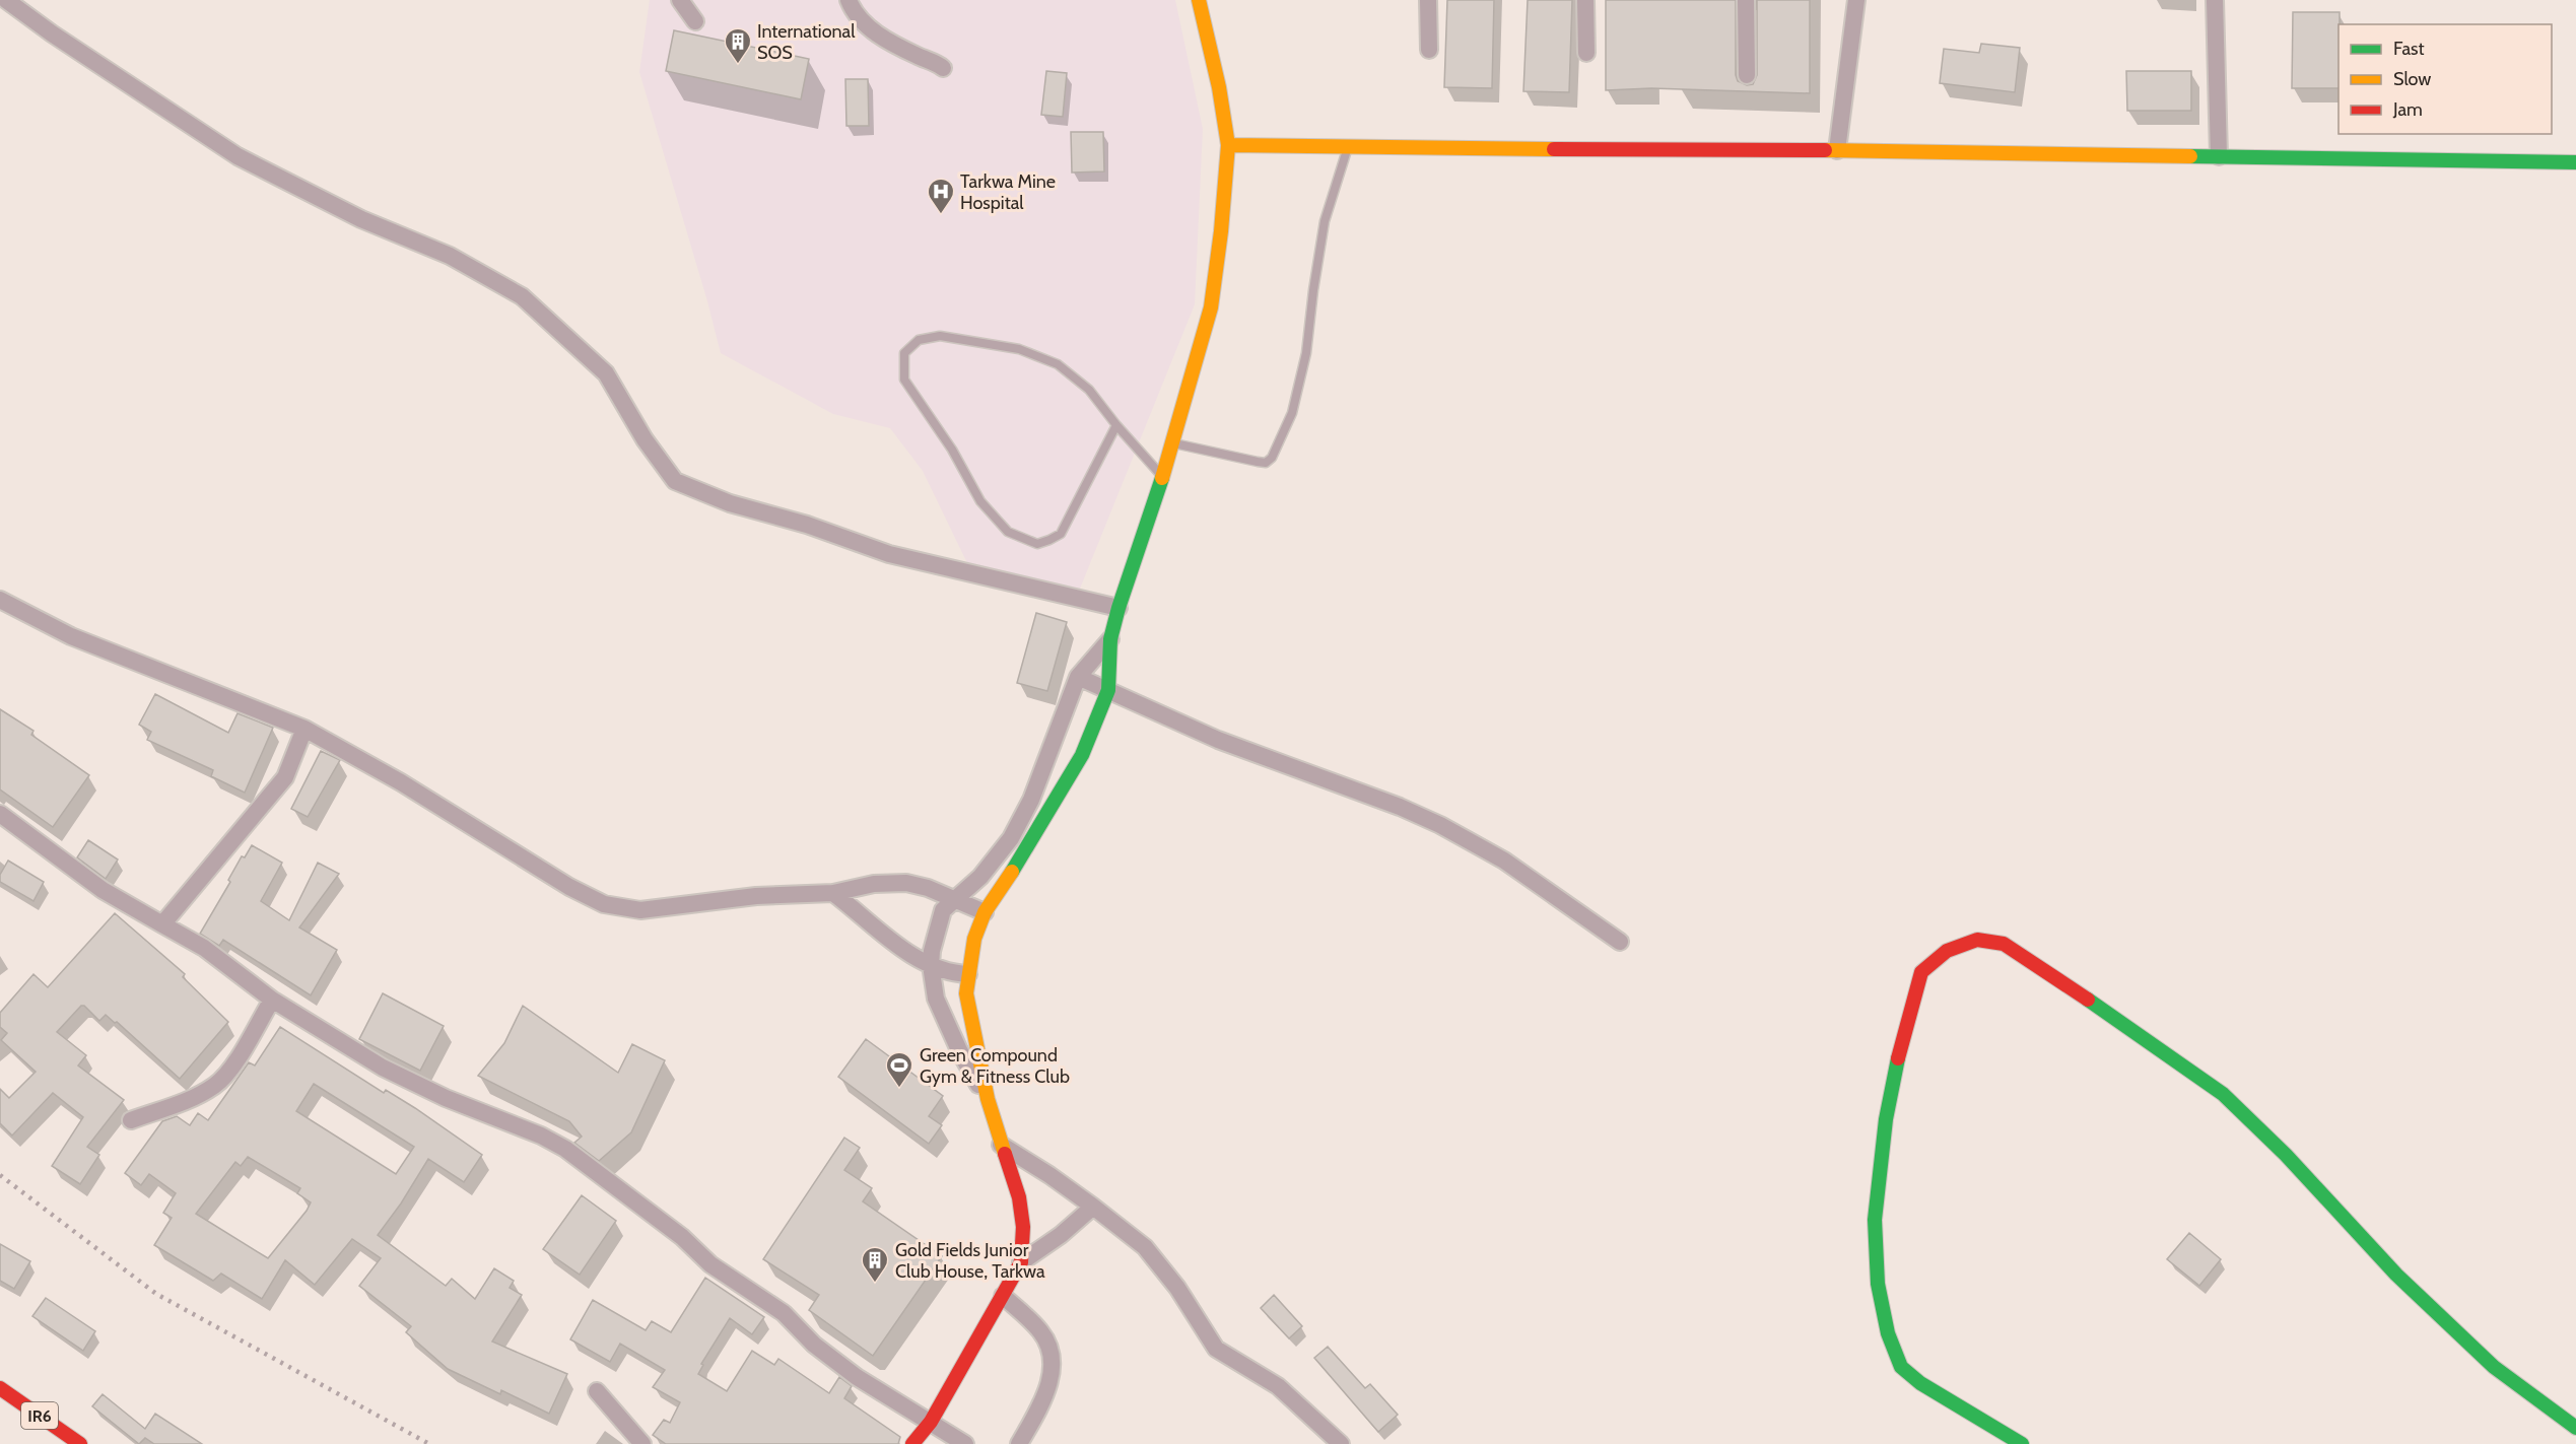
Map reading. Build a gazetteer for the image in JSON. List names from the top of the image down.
{
  "streets": {
    "street": ["IR6"]
  },
  "places": {
    "building": ["International SOS", "Gold Fields Junior Club House, Tarkwa"],
    "hospital": ["Tarkwa Mine Hospital"],
    "sports": ["Green Compound Gym & Fitness Club"]
  },
  "legend": ["Fast", "Slow", "Jam"]
}
